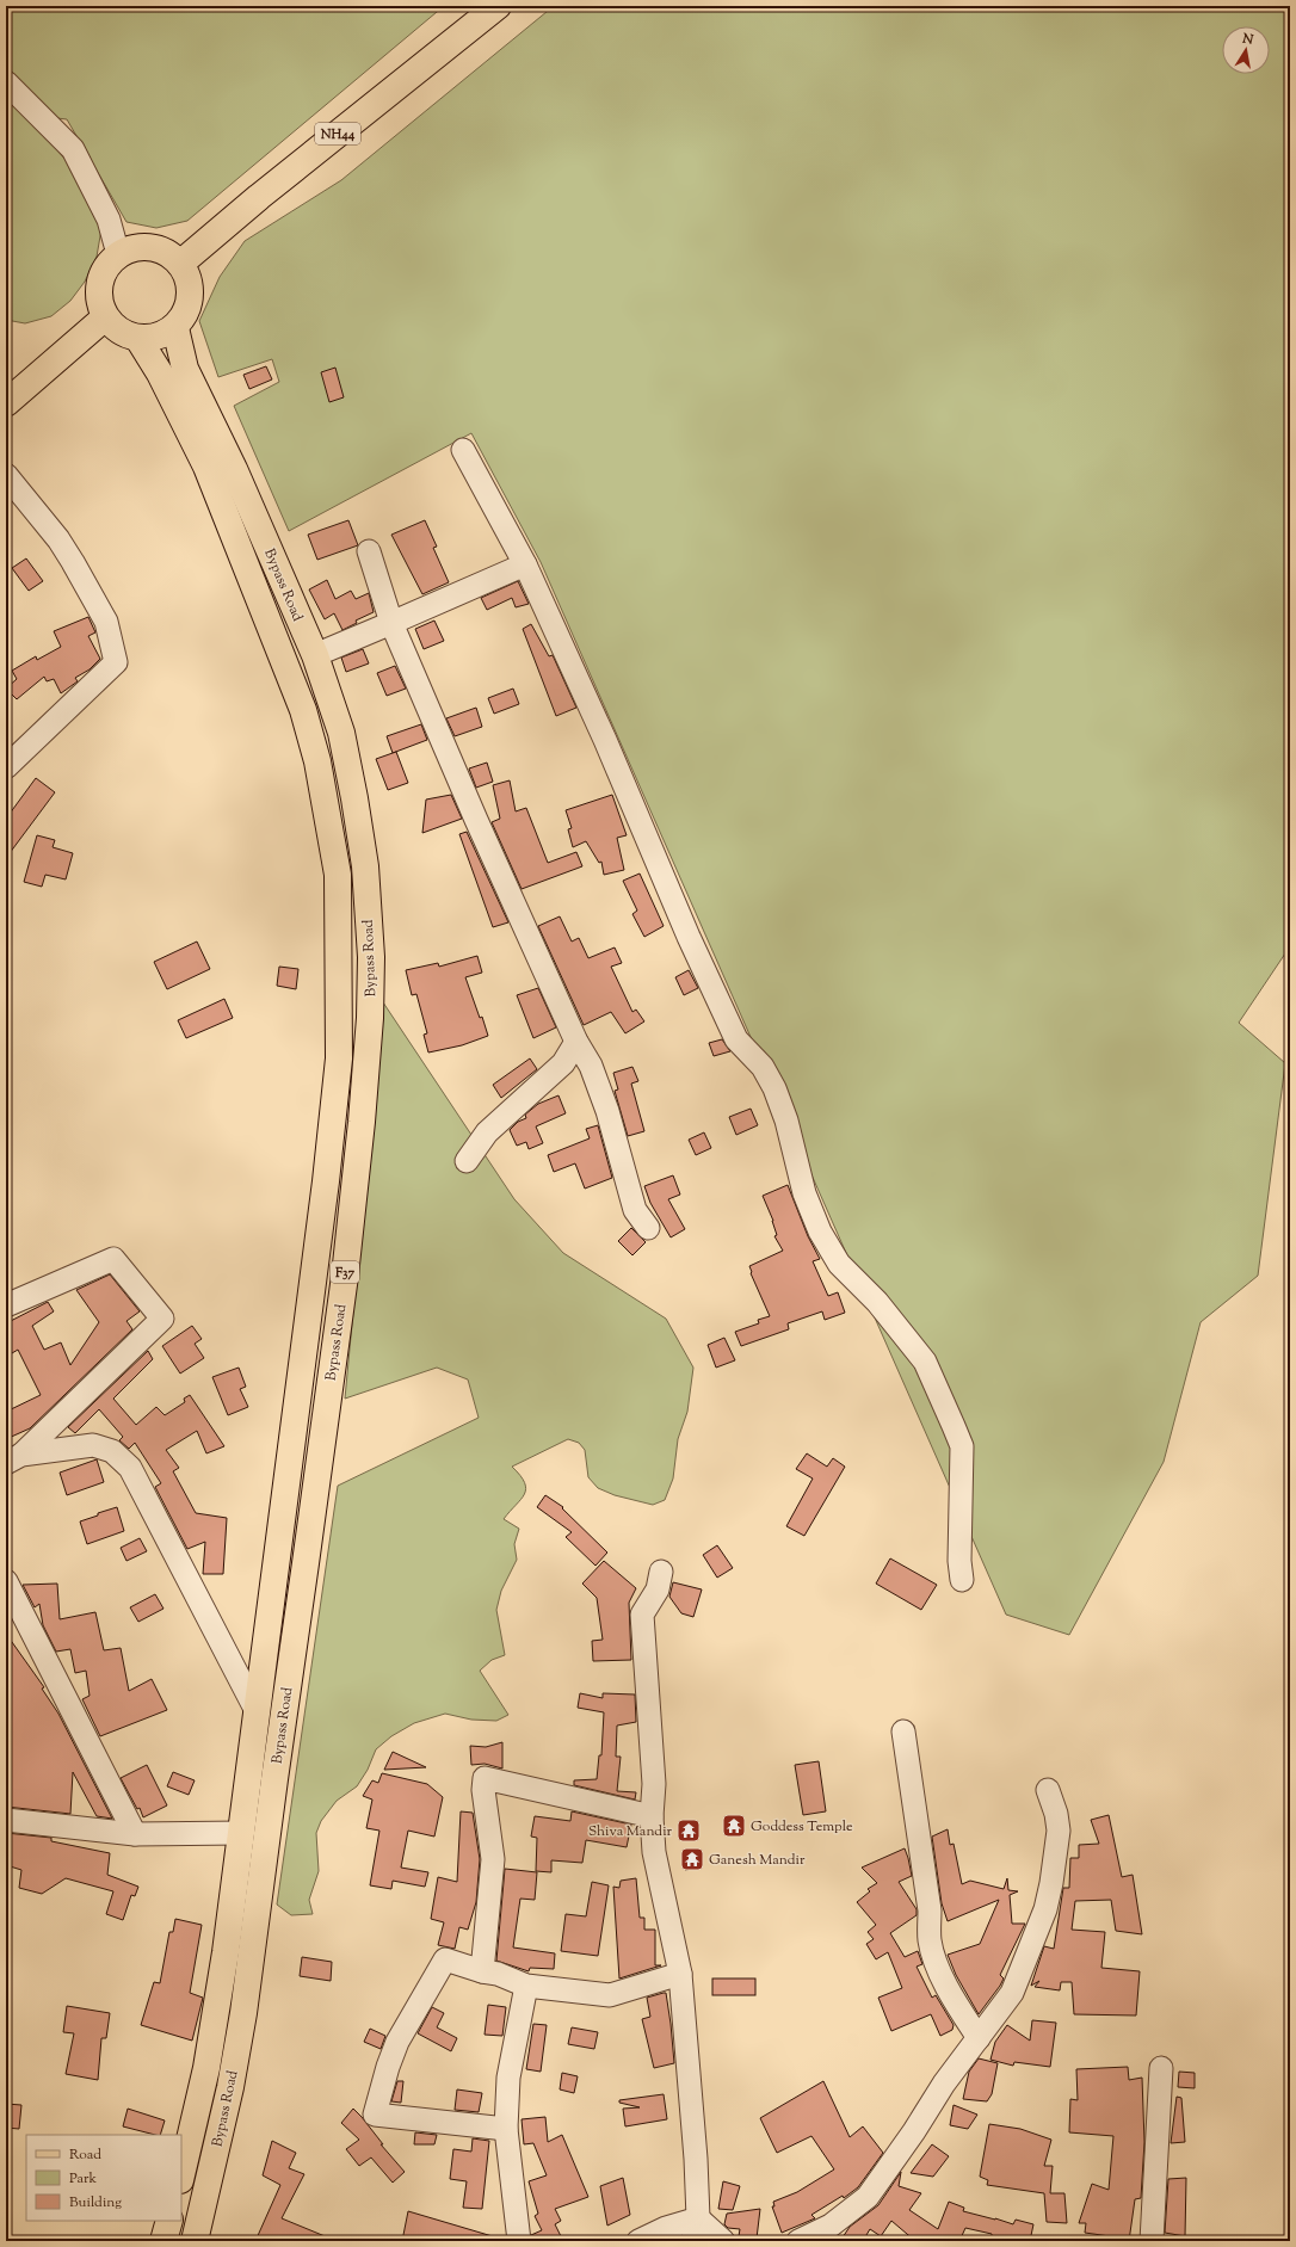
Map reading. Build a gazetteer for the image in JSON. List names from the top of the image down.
{
  "streets": {
    "main road": ["NH44", "Bypass Road", "F37"]
  },
  "crossings": [
    ["NH44", "Bypass Road"]
  ],
  "places": {
    "temple": ["Goddess Temple", "Shiva Mandir", "Ganesh Mandir"]
  },
  "legend": ["Road", "Park", "Building"],
  "north": "top"
}
